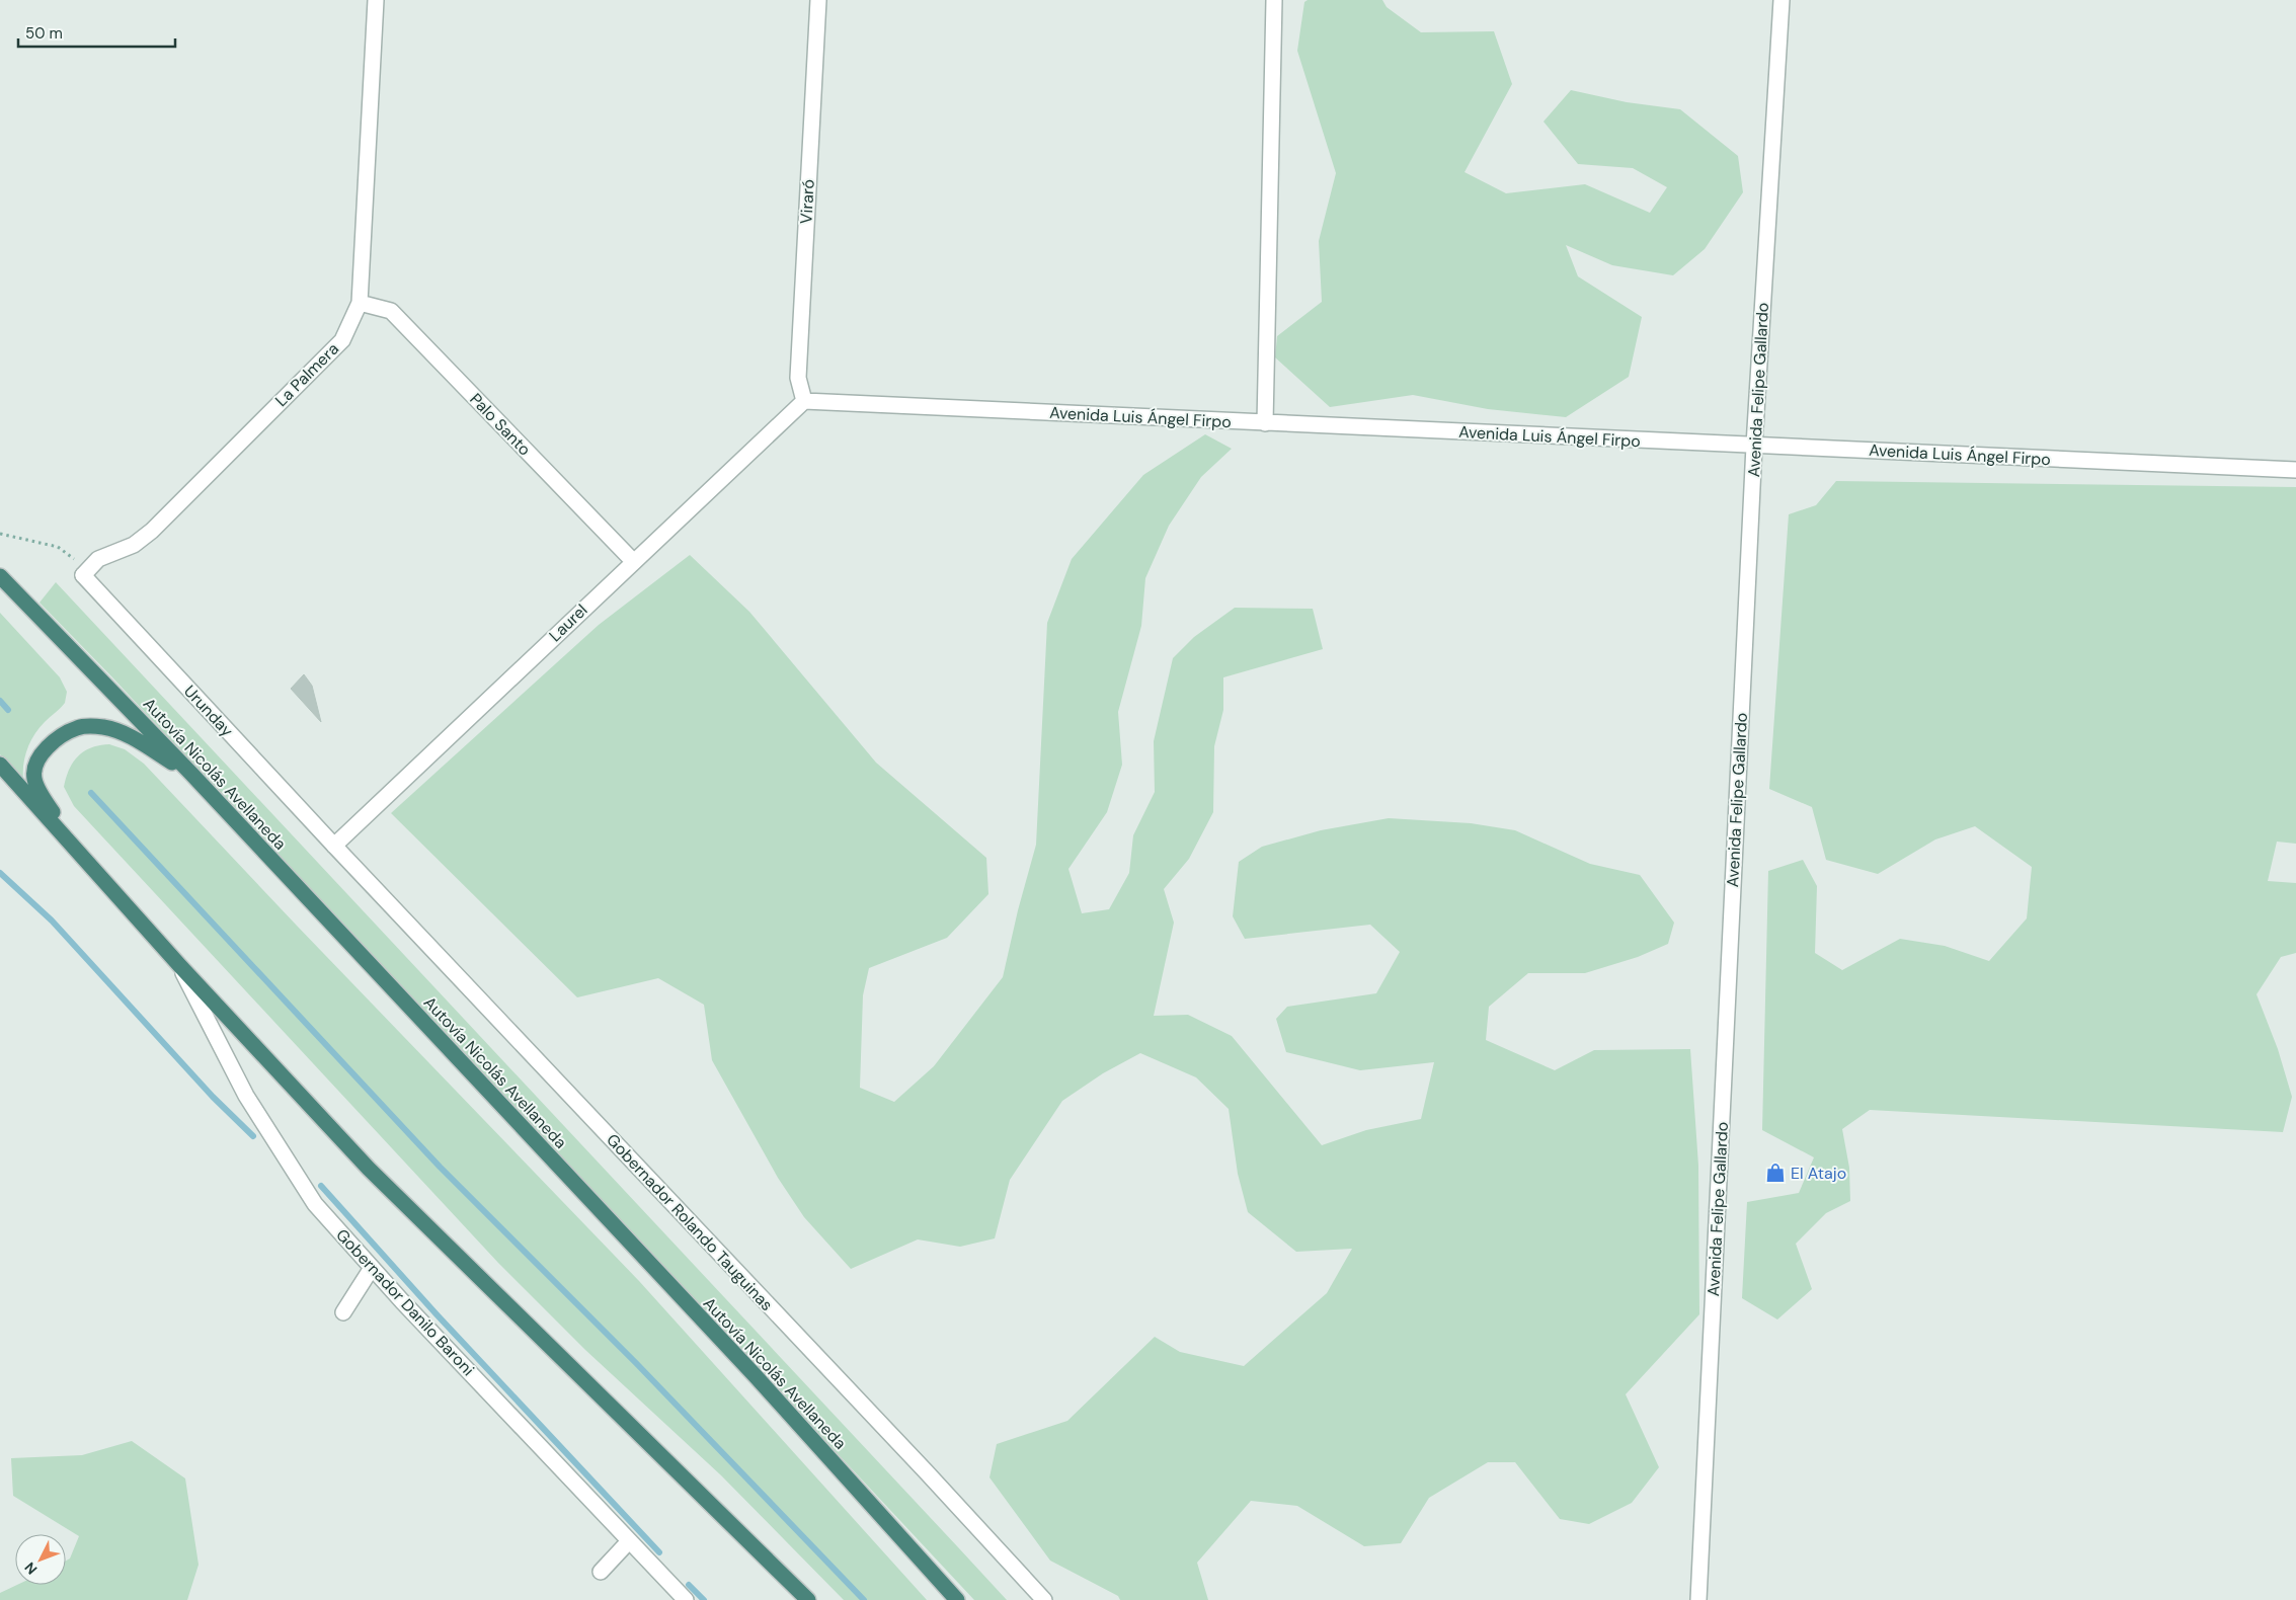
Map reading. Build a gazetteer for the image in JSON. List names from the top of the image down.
{
  "streets": {
    "highway": ["Autovía Nicolás Avellaneda"],
    "street": [
      "Viraró",
      "La Palmera",
      "Avenida Felipe Gallardo",
      "Avenida Luis Ángel Firpo",
      "Palo Santo",
      "Laurel",
      "Urunday",
      "Gobernador Rolando Tauguinas",
      "Gobernador Danilo Baroni"
    ]
  },
  "crossings": [
    ["Viraró", "Avenida Luis Ángel Firpo"],
    ["Viraró", "Laurel"],
    ["La Palmera", "Palo Santo"],
    ["La Palmera", "Urunday"],
    ["Avenida Felipe Gallardo", "Avenida Luis Ángel Firpo"],
    ["Avenida Luis Ángel Firpo", "Laurel"],
    ["Palo Santo", "Laurel"],
    ["Laurel", "Urunday"],
    ["Laurel", "Gobernador Rolando Tauguinas"],
    ["Urunday", "Gobernador Rolando Tauguinas"]
  ],
  "places": {
    "shop": ["El Atajo"]
  },
  "scale_bar": "50 m",
  "north": "bottom left"
}
